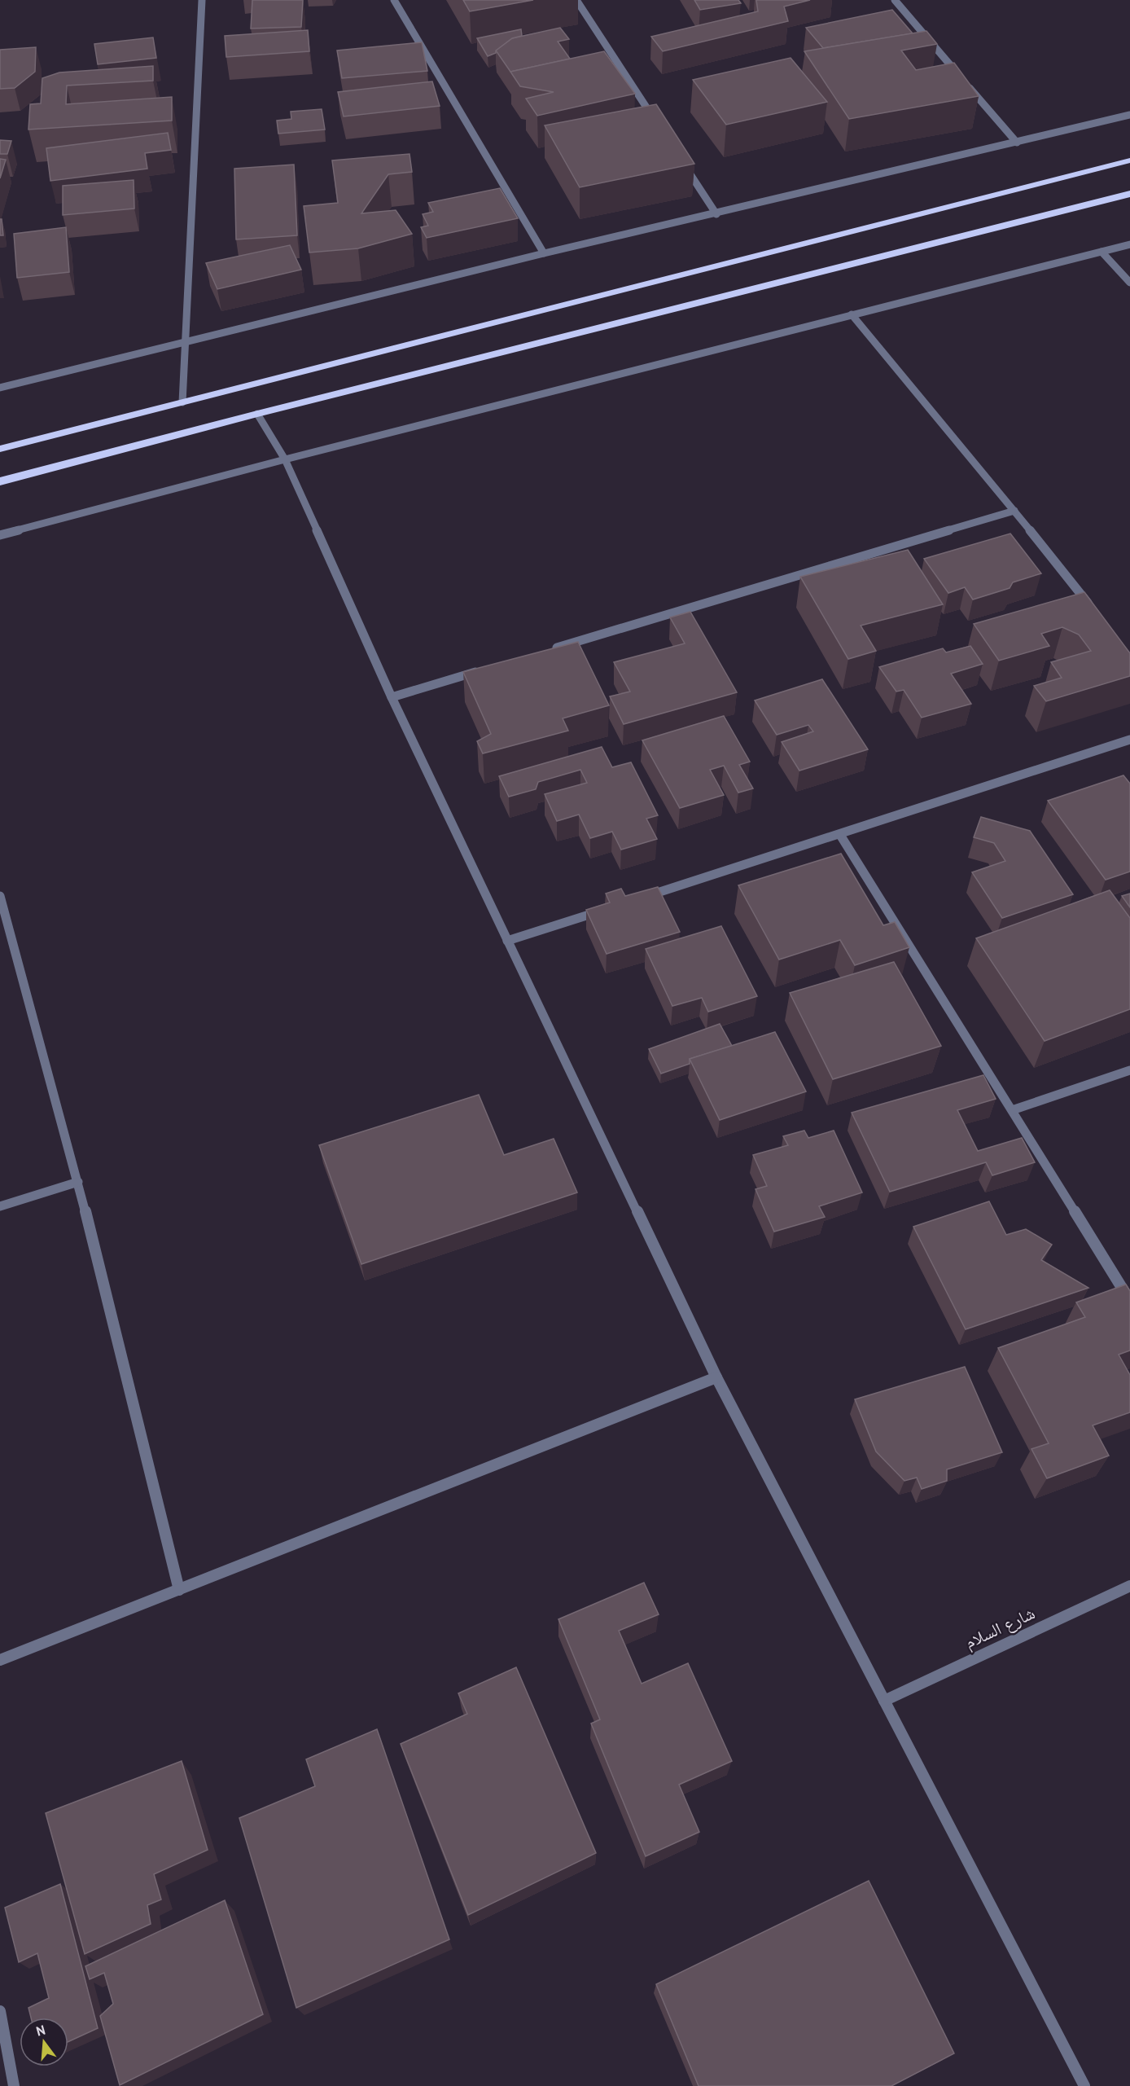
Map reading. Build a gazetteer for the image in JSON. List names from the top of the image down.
{
  "streets": {
    "street": ["شارع السلام"]
  },
  "north": "top"
}
